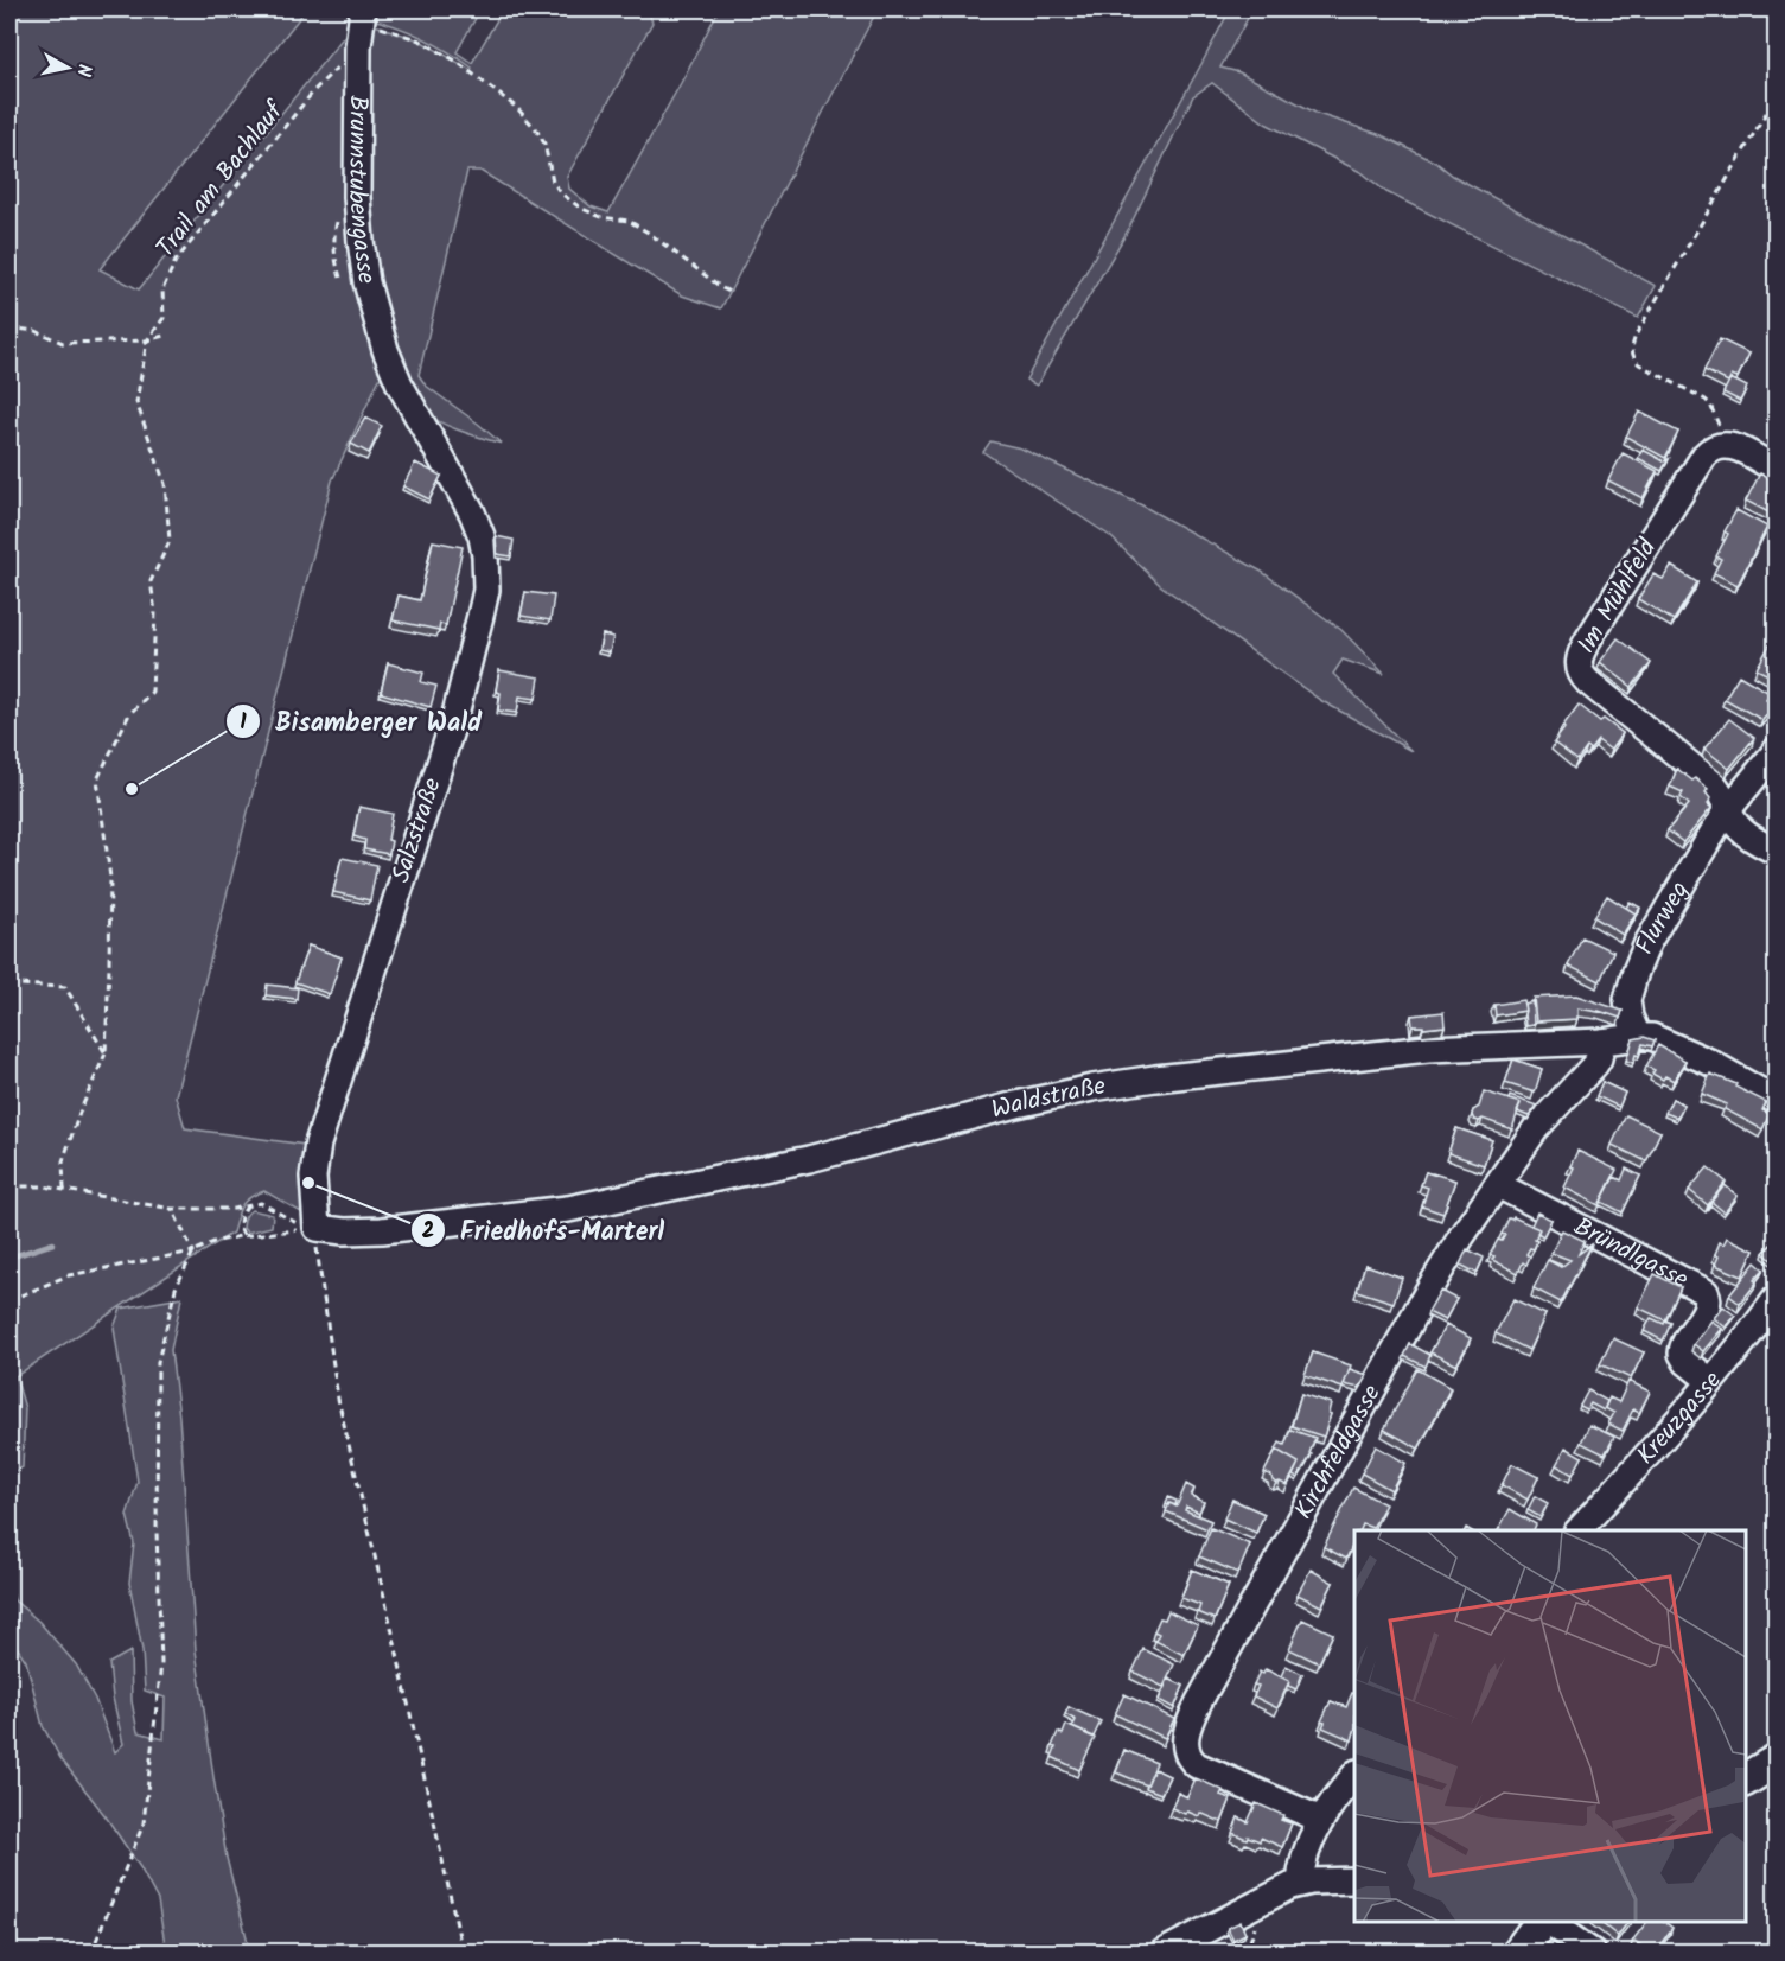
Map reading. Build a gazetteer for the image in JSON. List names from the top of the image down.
{
  "streets": {
    "street": [
      "Brunnstubengasse",
      "Im Mühlfeld",
      "Salzstraße",
      "Flurweg",
      "Waldstraße",
      "Bründlgasse",
      "Kreuzgasse",
      "Kirchfeldgasse"
    ],
    "path": ["Trail am Bachlauf"]
  },
  "crossings": [
    ["Trail am Bachlauf", "Brunnstubengasse"],
    ["Brunnstubengasse", "Salzstraße"],
    ["Im Mühlfeld", "Flurweg"],
    ["Salzstraße", "Waldstraße"],
    ["Flurweg", "Waldstraße"],
    ["Waldstraße", "Kirchfeldgasse"],
    ["Bründlgasse", "Kreuzgasse"],
    ["Bründlgasse", "Kirchfeldgasse"]
  ],
  "places": ["Bisamberger Wald", "Friedhofs-Marterl"],
  "north": "right"
}
